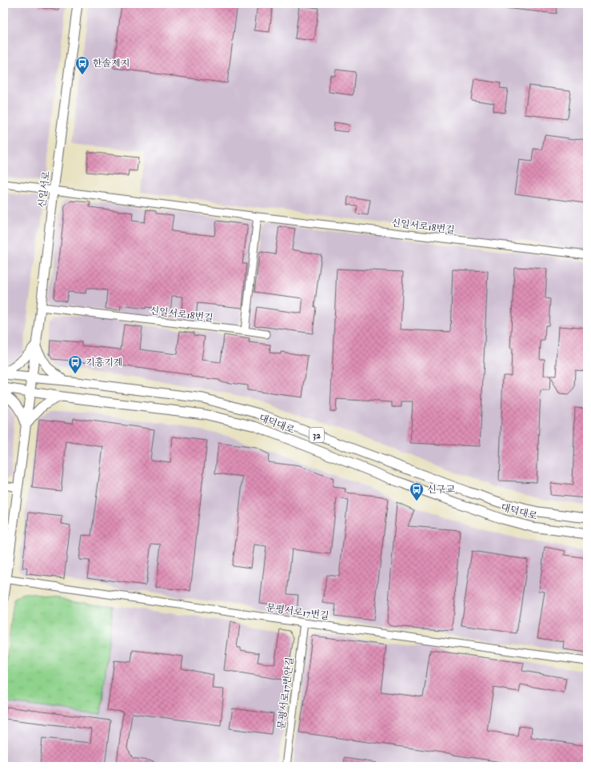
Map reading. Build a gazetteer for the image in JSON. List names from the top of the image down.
{
  "streets": {
    "main road": ["신일서로", "대덕대로", "32"],
    "street": ["신일서로18번길", "문평서로17번길", "문평서로17번안길"]
  },
  "crossings": [
    ["신일서로", "신일서로18번길"],
    ["신일서로", "대덕대로"],
    ["신일서로", "문평서로17번길"],
    ["문평서로17번길", "문평서로17번안길"]
  ],
  "places": {
    "bus stop": ["한솔제지", "기흥기계", "신구교"]
  }
}
